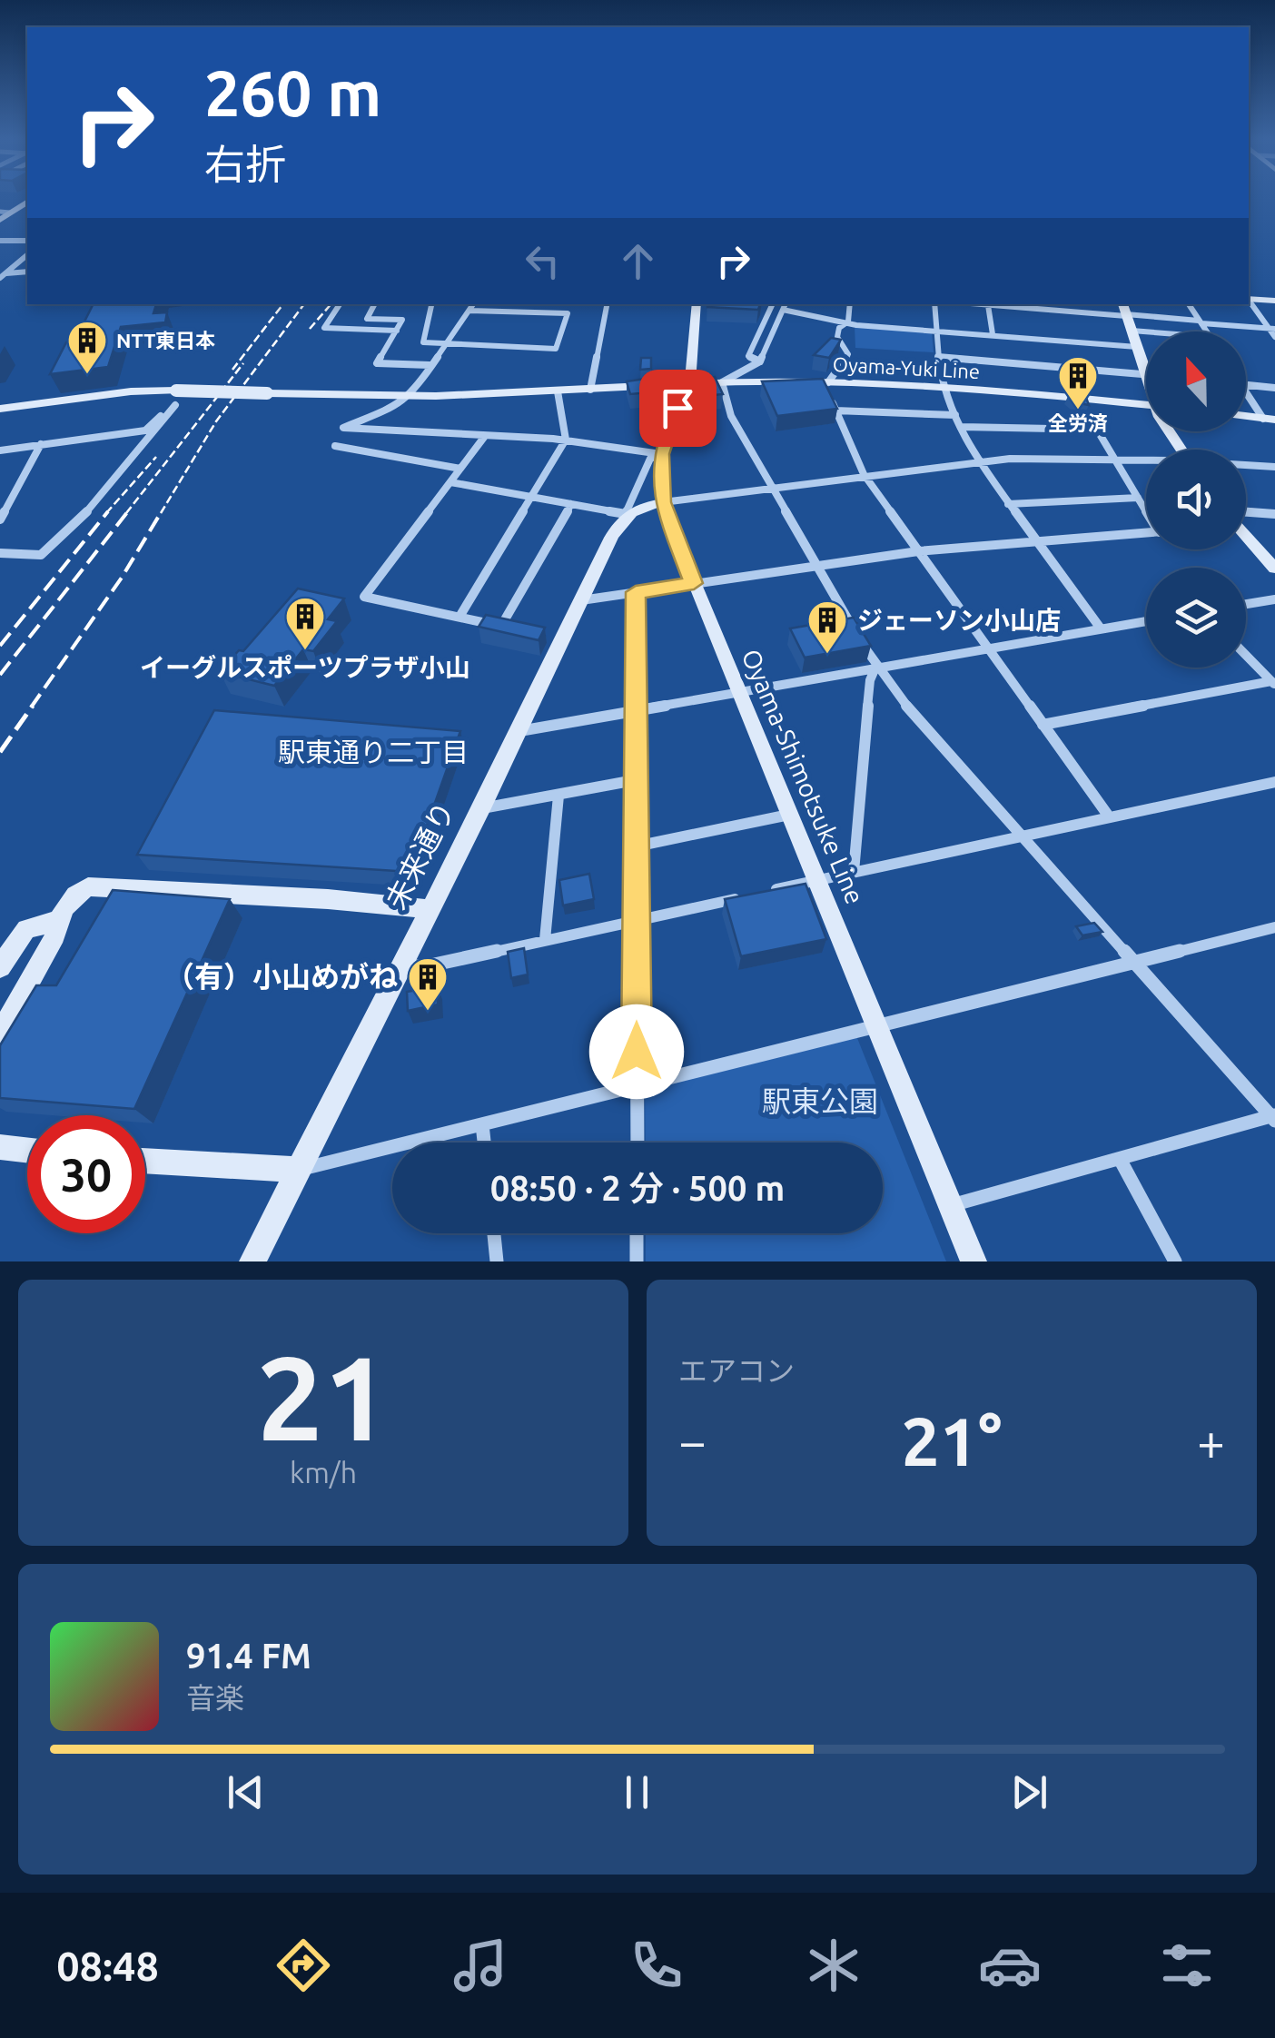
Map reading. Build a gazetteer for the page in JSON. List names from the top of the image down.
{
  "streets": {
    "main road": ["Oyama-Yuki Line", "Oyama-Shimotsuke Line", "未来通り"]
  },
  "crossings": [
    ["Oyama-Yuki Line", "Oyama-Shimotsuke Line"]
  ],
  "districts": ["駅東通り二丁目"],
  "parks": ["駅東公園"],
  "places": {
    "building": [
      "NTT東日本",
      "全労済",
      "イーグルスポーツプラザ小山",
      "ジェーソン小山店",
      "（有）小山めがね"
    ]
  },
  "north": "top",
  "page": {
    "turn": ["260 m", "右折"],
    "limit": "30",
    "trip": "08:50 · 2 分 · 500 m",
    "tile": [
      ["21", "km/h"],
      "エアコン"
    ],
    "heat": ["−", "21°", "+"],
    "song": ["91.4 FM", "音楽"],
    "tabs": "08:48"
  }
}
